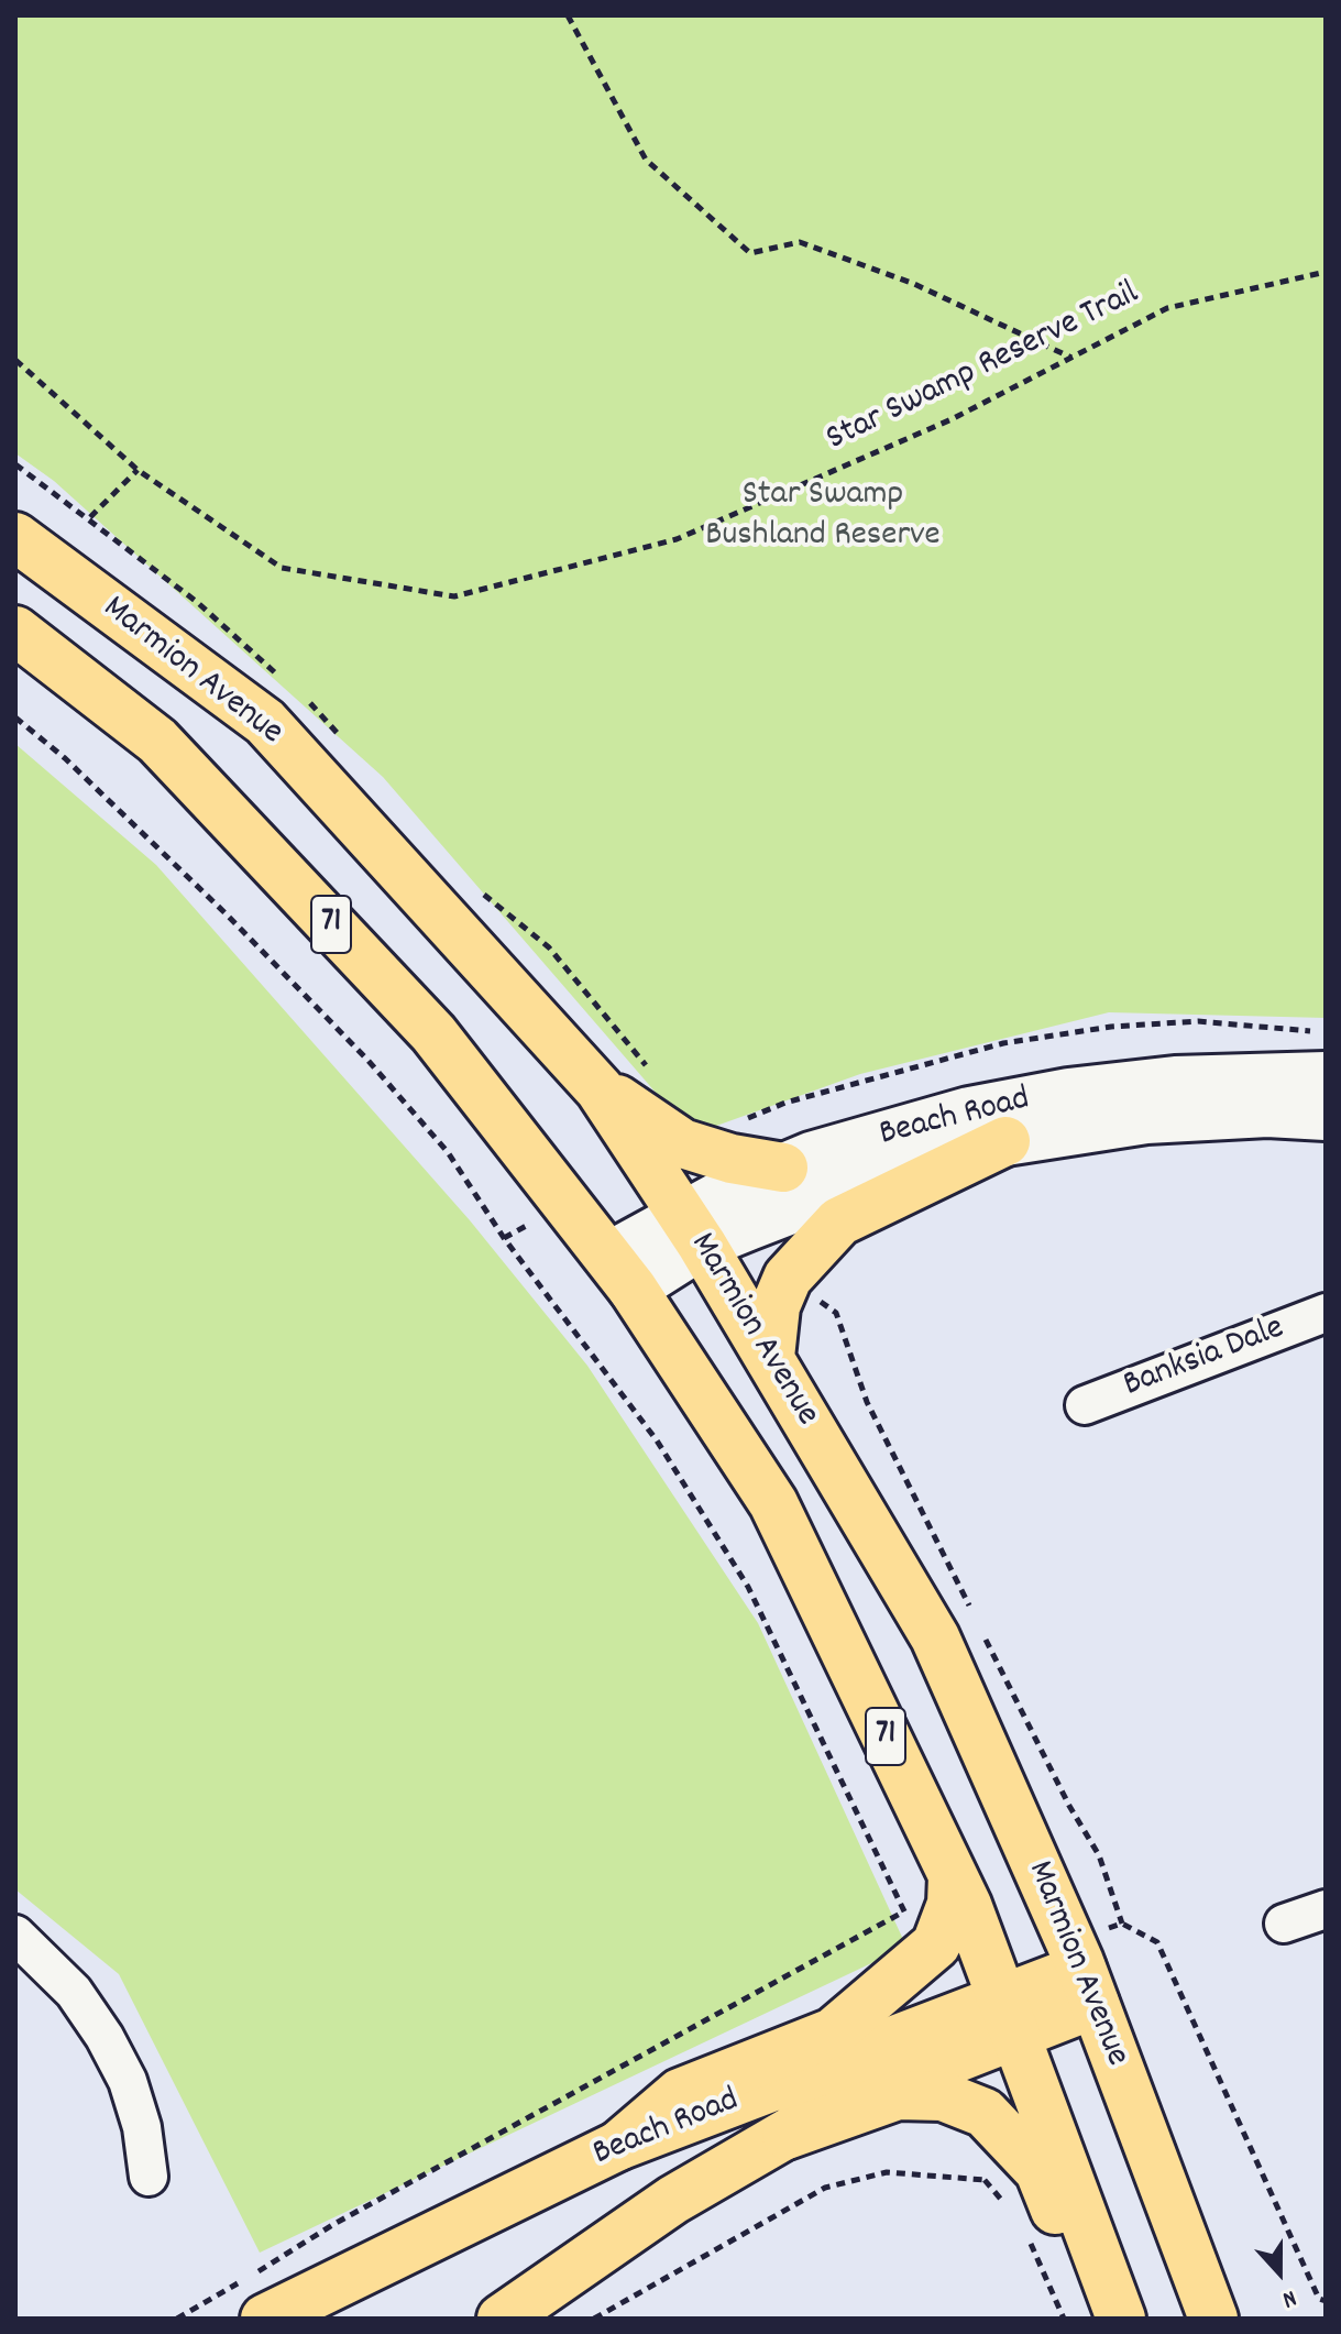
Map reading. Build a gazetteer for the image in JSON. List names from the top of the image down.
{
  "streets": {
    "main road": ["Marmion Avenue", "71", "Beach Road"],
    "street": ["Banksia Dale"],
    "path": ["Star Swamp Reserve Trail"]
  },
  "crossings": [
    ["Marmion Avenue", "Beach Road"]
  ],
  "parks": ["Star Swamp Bushland Reserve"],
  "north": "bottom"
}
